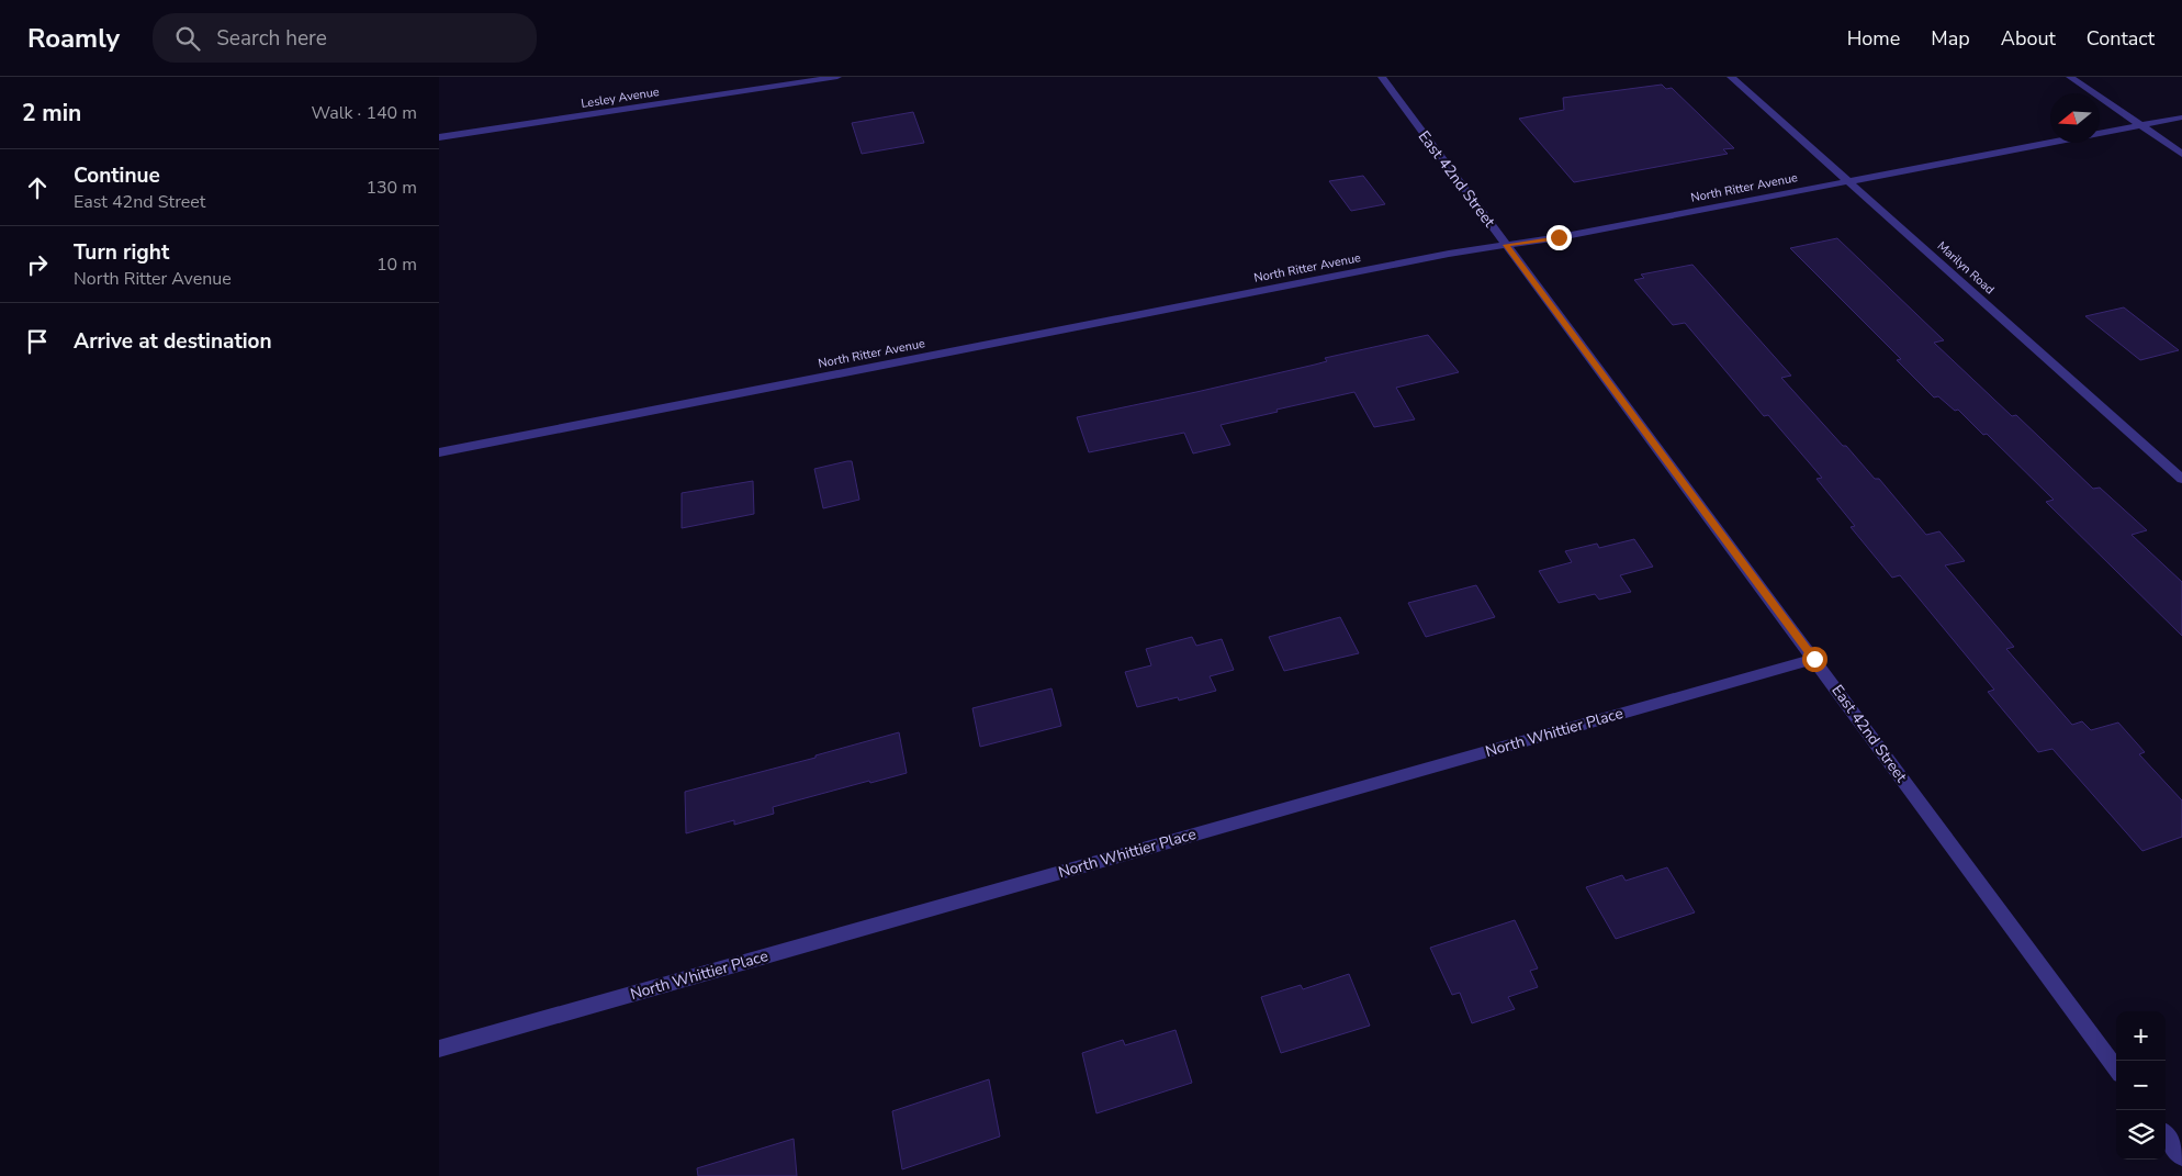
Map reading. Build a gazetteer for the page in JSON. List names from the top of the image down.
{
  "streets": {
    "street": [
      "Lesley Avenue",
      "East 42nd Street",
      "North Ritter Avenue",
      "Marilyn Road",
      "North Whittier Place"
    ]
  },
  "crossings": [
    ["East 42nd Street", "North Ritter Avenue"],
    ["East 42nd Street", "North Whittier Place"],
    ["North Ritter Avenue", "Marilyn Road"]
  ],
  "north": "left",
  "page": {
    "header": "Roamly",
    "search": "Search here",
    "nav": [
      "Home",
      "Map",
      "About",
      "Contact"
    ],
    "heading": ["2 min", "Walk · 140 m"],
    "list": [
      ["Continue", "East 42nd Street", "130 m"],
      ["Turn right", "North Ritter Avenue", "10 m"],
      "Arrive at destination"
    ],
    "map_buttons": ["+", "−"]
  }
}
